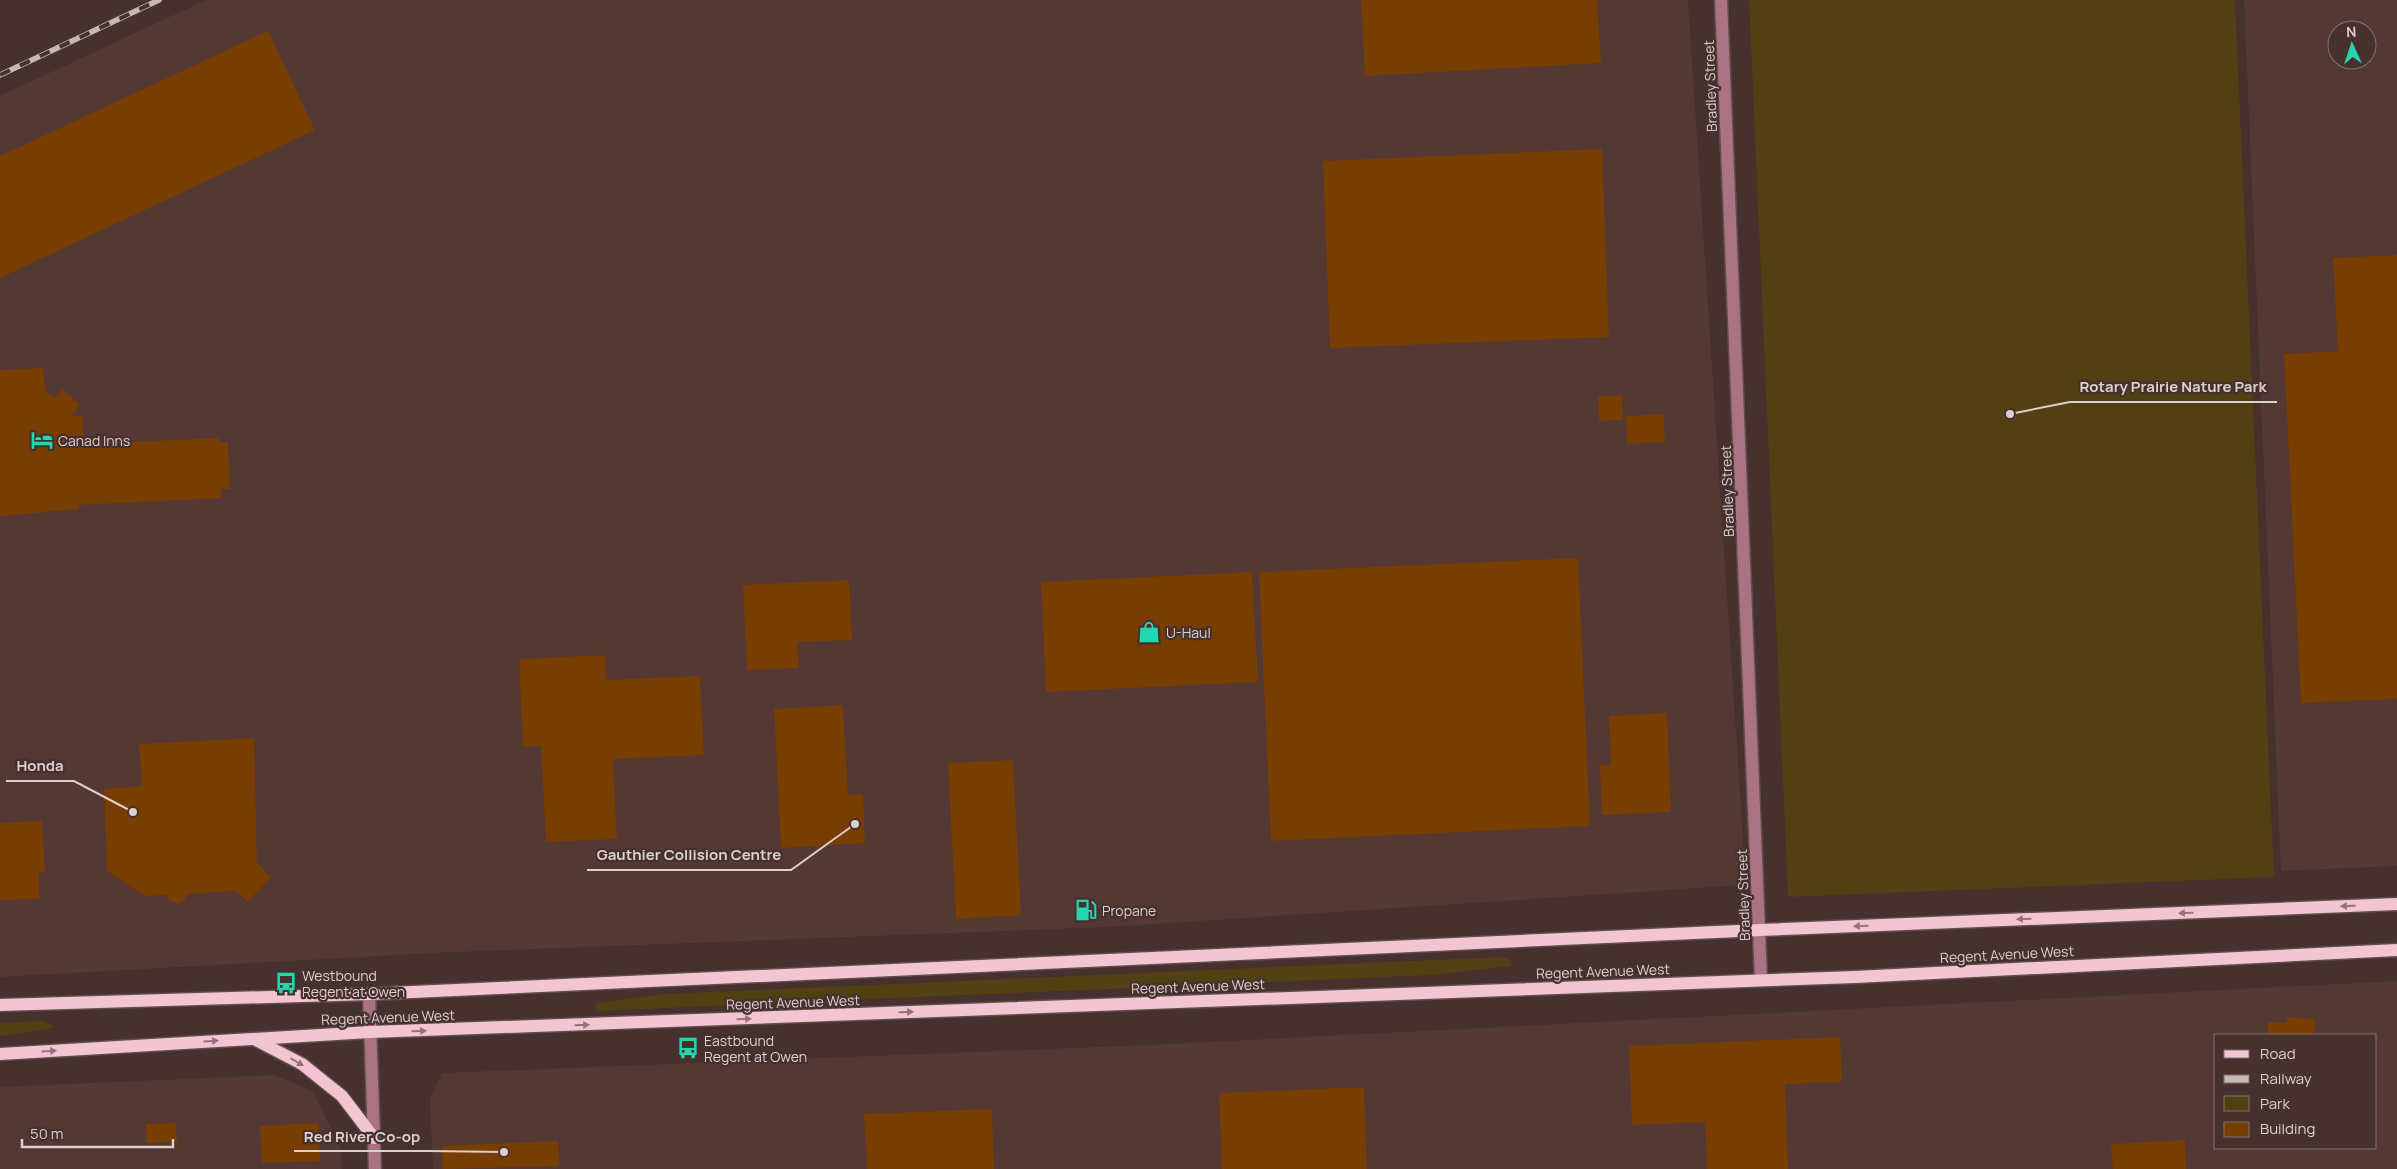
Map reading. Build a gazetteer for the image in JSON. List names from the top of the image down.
{
  "streets": {
    "main road": ["Regent Avenue West"],
    "street": ["Bradley Street"]
  },
  "crossings": [
    ["Bradley Street", "Regent Avenue West"]
  ],
  "places": {
    "other": [
      "Rotary Prairie Nature Park",
      "Honda",
      "Gauthier Collision Centre",
      "Red River Co-op"
    ],
    "hotel": ["Canad Inns"],
    "shop": ["U-Haul"],
    "fuel station": ["Propane"],
    "bus stop": ["Westbound Regent at Owen", "Eastbound Regent at Owen"]
  },
  "legend": [
    "Road",
    "Railway",
    "Park",
    "Building"
  ],
  "scale_bar": "50 m",
  "north": "top"
}
